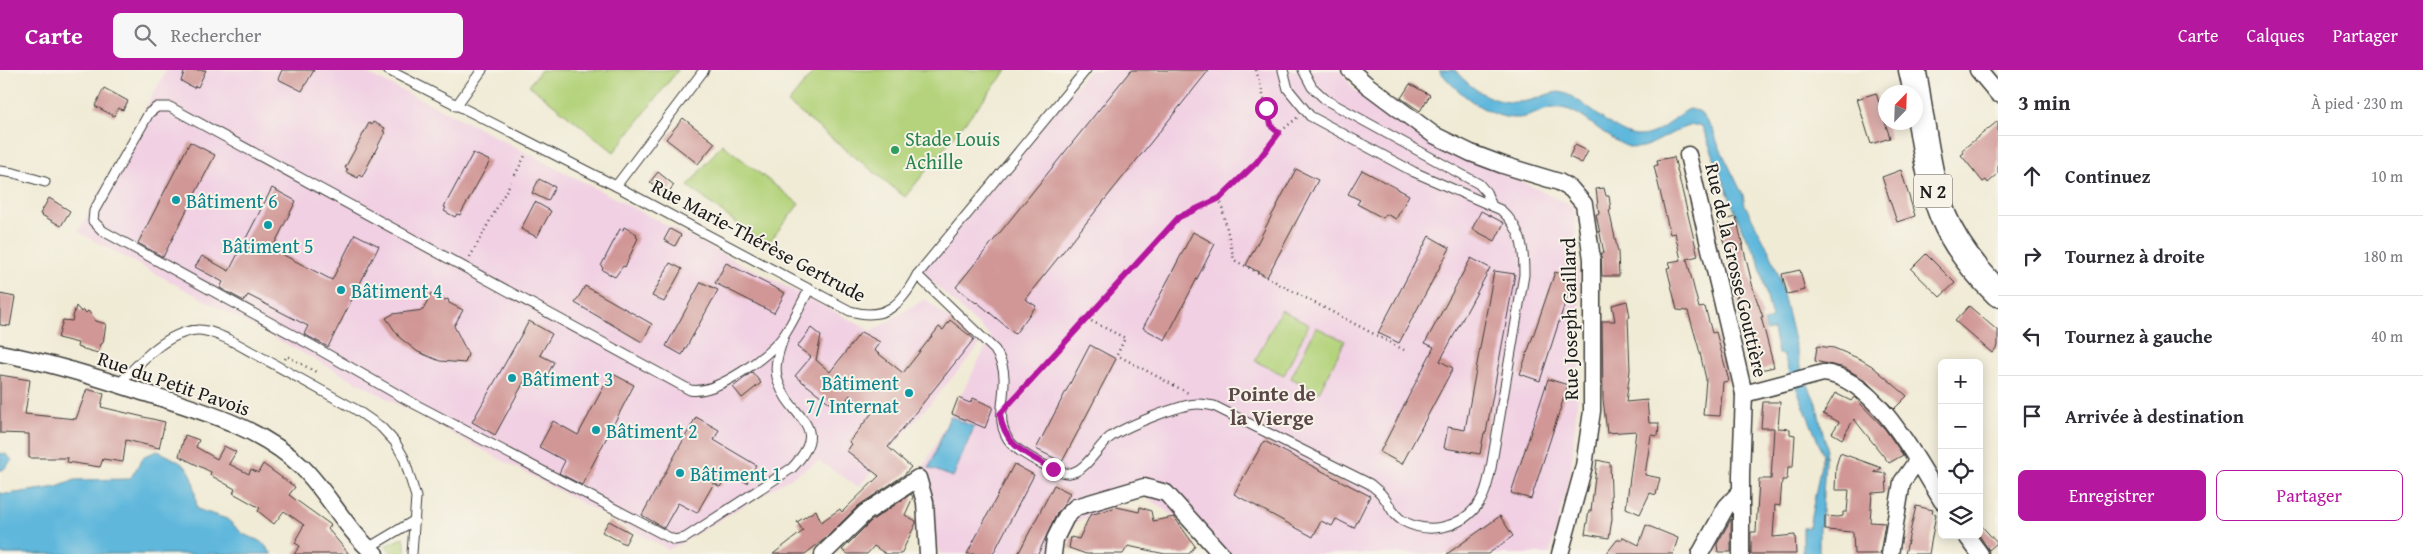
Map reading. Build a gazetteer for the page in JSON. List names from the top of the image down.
{
  "streets": {
    "main road": ["N 2"],
    "street": ["Rue de la Grosse Gouttière", "Rue Joseph Gaillard", "Rue du Petit Pavois"],
    "lane": ["Rue Marie-Thérèse Gertrude"]
  },
  "districts": ["Pointe de la Vierge"],
  "places": [
    "Stade Louis Achille",
    "Bâtiment 6",
    "Bâtiment 5",
    "Bâtiment 4",
    "Bâtiment 3",
    "Bâtiment 7/ Internat",
    "Bâtiment 2",
    "Bâtiment 1"
  ],
  "north": "top right",
  "page": {
    "header": "Carte",
    "search": "Rechercher",
    "nav": ["Carte", "Calques", "Partager"],
    "heading": ["3 min", "À pied · 230 m"],
    "list": [
      ["Continuez", "10 m"],
      ["Tournez à droite", "180 m"],
      ["Tournez à gauche", "40 m"],
      "Arrivée à destination"
    ],
    "map_buttons": ["+", "−"],
    "buttons": ["Enregistrer", "Partager"]
  }
}
